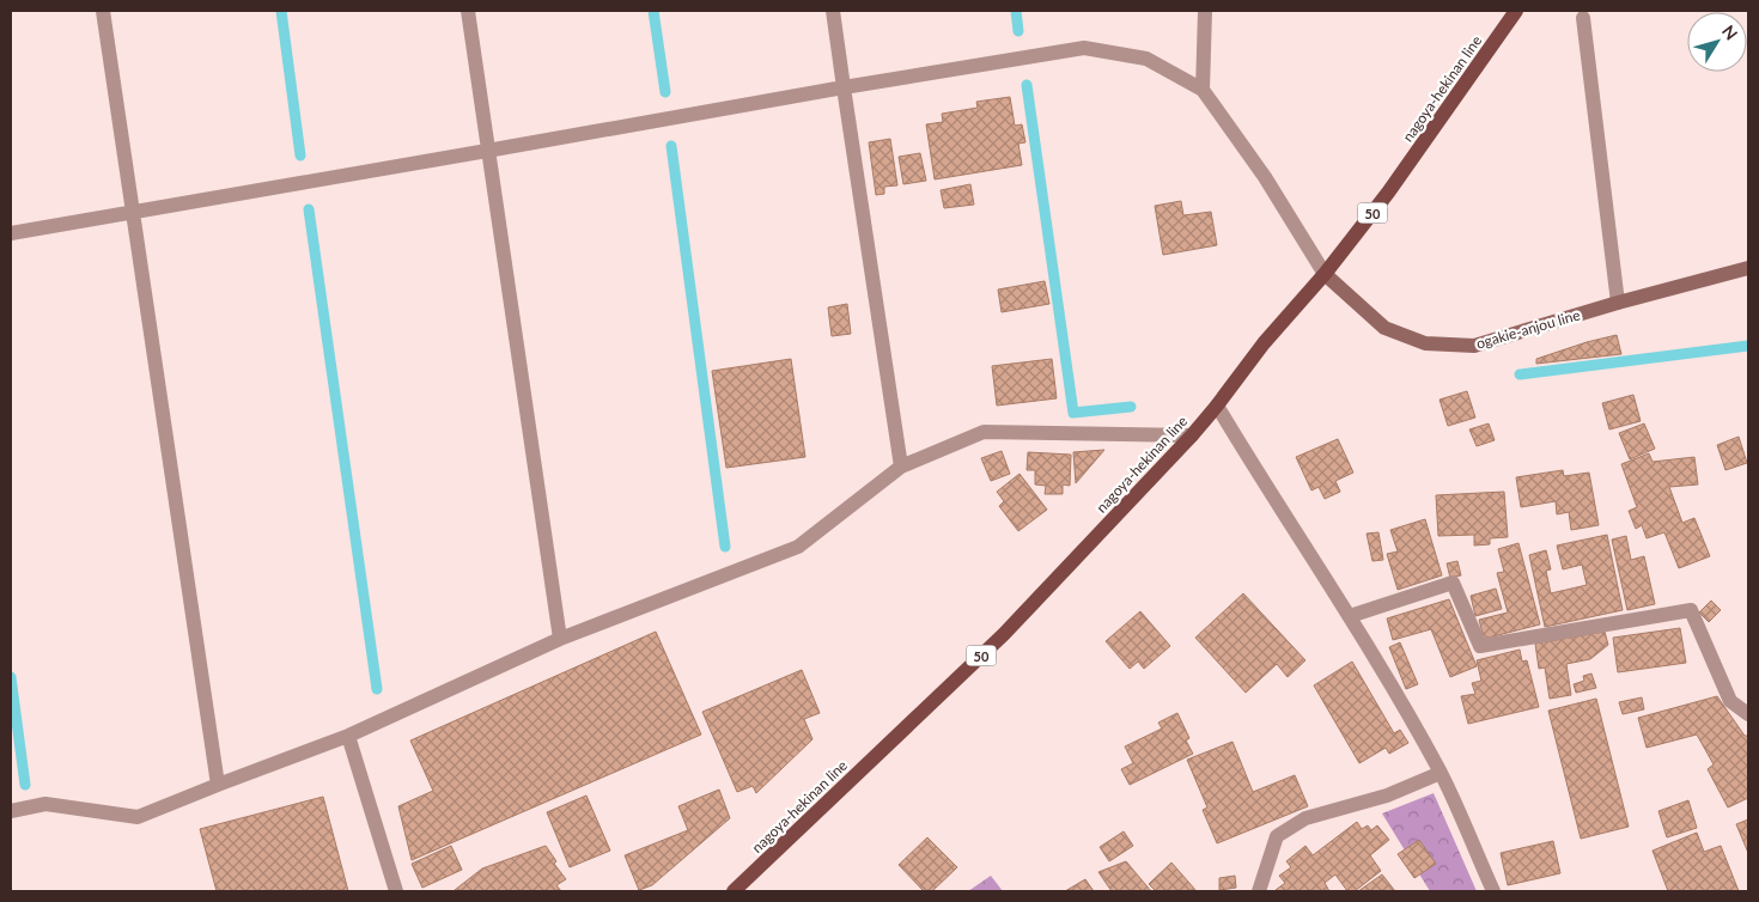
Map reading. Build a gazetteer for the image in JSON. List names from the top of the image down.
{
  "streets": {
    "main road": ["nagoya-hekinan line", "50", "ogakie-anjou line"]
  },
  "crossings": [
    ["nagoya-hekinan line", "ogakie-anjou line"]
  ],
  "north": "top right"
}
